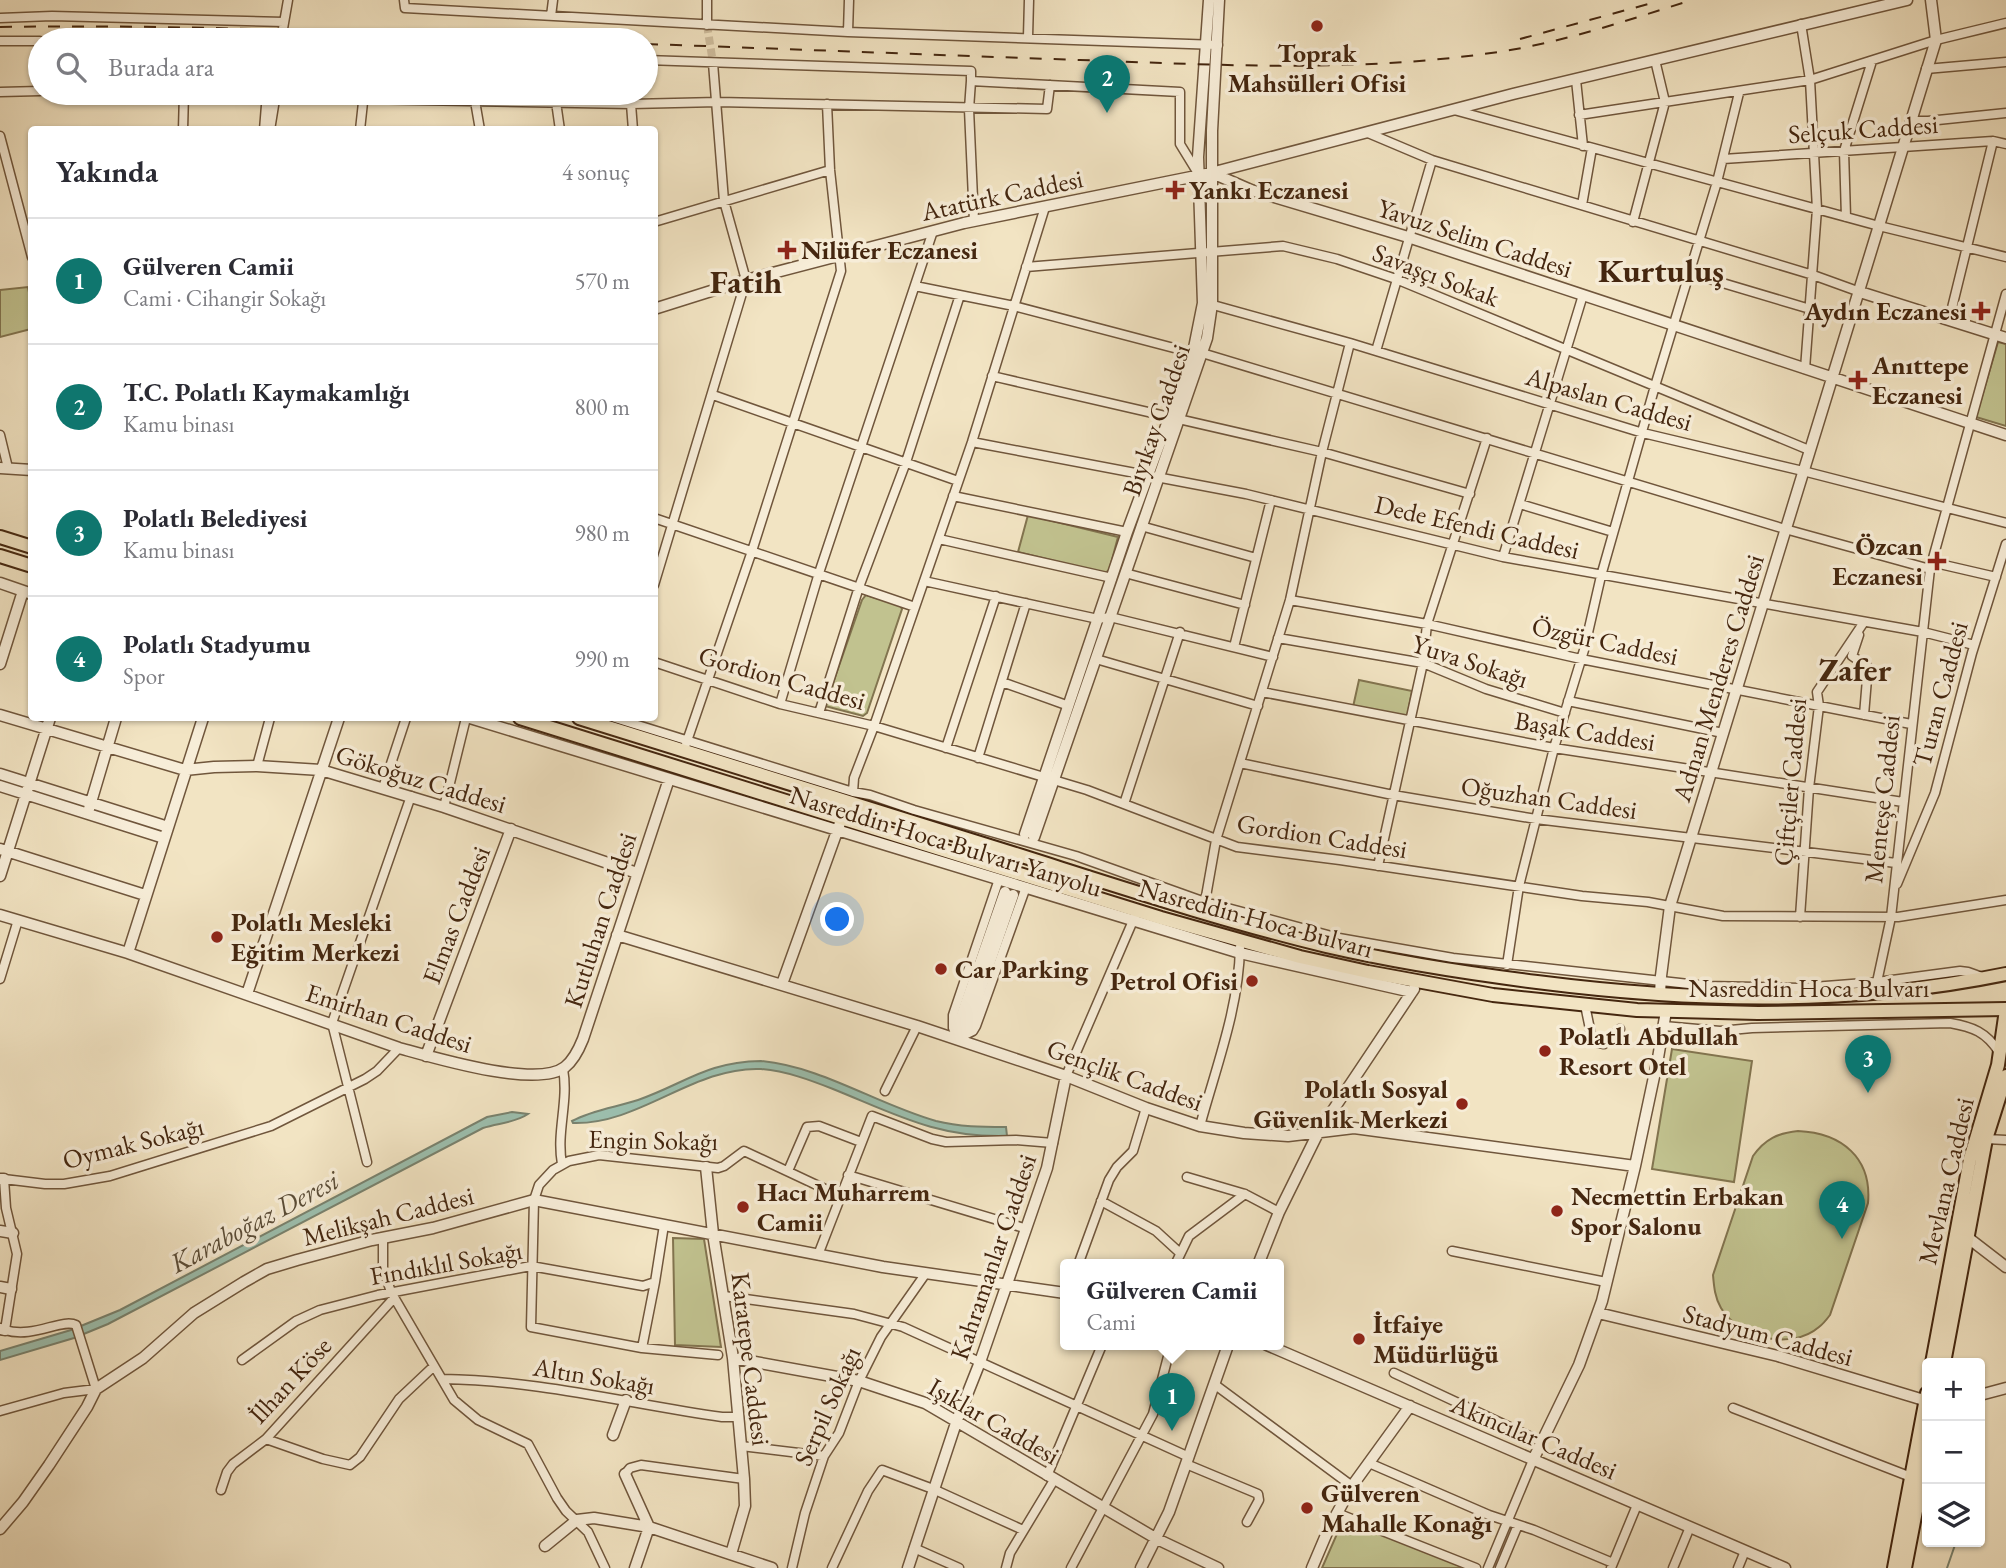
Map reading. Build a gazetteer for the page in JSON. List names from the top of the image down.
{
  "streets": {
    "main road": ["Nasreddin Hoca Bulvarı", "Mevlana Caddesi"],
    "street": [
      "Selçuk Caddesi",
      "Atatürk Caddesi",
      "Yavuz Selim Caddesi",
      "Savaşçı Sokak",
      "Alpaslan Caddesi",
      "Bıyıkay Caddesi",
      "Dede Efendi Caddesi",
      "Özgür Caddesi",
      "Yuva Sokağı",
      "Gordion Caddesi",
      "Adnan Menderes Caddesi",
      "Turan Caddesi",
      "Başak Caddesi",
      "Gökoğuz Caddesi",
      "Çiftçiler Caddesi",
      "Oğuzhan Caddesi",
      "Menteşe Caddesi",
      "Nasreddin Hoca Bulvarı Yanyolu",
      "Elmas Caddesi",
      "Kutluhan Caddesi",
      "Emirhan Caddesi",
      "Gençlik Caddesi",
      "Engin Sokağı",
      "Oymak Sokağı",
      "Melikşah Caddesi",
      "Kahramanlar Caddesi",
      "Fındıklıl Sokağı",
      "Stadyum Caddesi",
      "Karatepe Caddesi",
      "Altın Sokağı",
      "İlhan Köse",
      "Serpil Sokağı",
      "Işıklar Caddesi",
      "Akıncılar Caddesi"
    ]
  },
  "crossings": [
    ["Selçuk Caddesi", "Adnan Menderes Caddesi"],
    ["Atatürk Caddesi", "Yavuz Selim Caddesi"],
    ["Atatürk Caddesi", "Bıyıkay Caddesi"],
    ["Yavuz Selim Caddesi", "Bıyıkay Caddesi"],
    ["Yavuz Selim Caddesi", "Adnan Menderes Caddesi"],
    ["Yavuz Selim Caddesi", "Menteşe Caddesi"],
    ["Savaşçı Sokak", "Bıyıkay Caddesi"],
    ["Savaşçı Sokak", "Adnan Menderes Caddesi"],
    ["Alpaslan Caddesi", "Bıyıkay Caddesi"],
    ["Alpaslan Caddesi", "Adnan Menderes Caddesi"],
    ["Alpaslan Caddesi", "Menteşe Caddesi"],
    ["Bıyıkay Caddesi", "Dede Efendi Caddesi"],
    ["Bıyıkay Caddesi", "Gordion Caddesi"],
    ["Dede Efendi Caddesi", "Adnan Menderes Caddesi"],
    ["Dede Efendi Caddesi", "Turan Caddesi"],
    ["Dede Efendi Caddesi", "Çiftçiler Caddesi"],
    ["Dede Efendi Caddesi", "Menteşe Caddesi"],
    ["Özgür Caddesi", "Adnan Menderes Caddesi"],
    ["Özgür Caddesi", "Çiftçiler Caddesi"],
    ["Özgür Caddesi", "Menteşe Caddesi"],
    ["Gordion Caddesi", "Adnan Menderes Caddesi"],
    ["Gordion Caddesi", "Çiftçiler Caddesi"],
    ["Gordion Caddesi", "Menteşe Caddesi"],
    ["Adnan Menderes Caddesi", "Başak Caddesi"],
    ["Adnan Menderes Caddesi", "Oğuzhan Caddesi"],
    ["Adnan Menderes Caddesi", "Nasreddin Hoca Bulvarı"],
    ["Turan Caddesi", "Menteşe Caddesi"],
    ["Başak Caddesi", "Çiftçiler Caddesi"],
    ["Başak Caddesi", "Menteşe Caddesi"],
    ["Gökoğuz Caddesi", "Elmas Caddesi"],
    ["Gökoğuz Caddesi", "Kutluhan Caddesi"],
    ["Çiftçiler Caddesi", "Oğuzhan Caddesi"],
    ["Oğuzhan Caddesi", "Menteşe Caddesi"],
    ["Nasreddin Hoca Bulvarı Yanyolu", "Nasreddin Hoca Bulvarı"],
    ["Nasreddin Hoca Bulvarı Yanyolu", "Kutluhan Caddesi"],
    ["Elmas Caddesi", "Emirhan Caddesi"],
    ["Nasreddin Hoca Bulvarı", "Mevlana Caddesi"],
    ["Kutluhan Caddesi", "Emirhan Caddesi"],
    ["Kutluhan Caddesi", "Gençlik Caddesi"],
    ["Emirhan Caddesi", "Oymak Sokağı"],
    ["Gençlik Caddesi", "Kahramanlar Caddesi"],
    ["Engin Sokağı", "Melikşah Caddesi"],
    ["Engin Sokağı", "Karatepe Caddesi"],
    ["Kahramanlar Caddesi", "Işıklar Caddesi"],
    ["Fındıklıl Sokağı", "İlhan Köse"],
    ["Karatepe Caddesi", "Altın Sokağı"],
    ["Karatepe Caddesi", "Işıklar Caddesi"],
    ["Serpil Sokağı", "Işıklar Caddesi"]
  ],
  "districts": ["Kurtuluş", "Fatih", "Zafer"],
  "water": ["Karaboğaz Deresi"],
  "places": {
    "other": [
      "Toprak Mahsülleri Ofisi",
      "Polatlı Mesleki Eğitim Merkezi",
      "Car Parking",
      "Petrol Ofisi",
      "Polatlı Abdullah Resort Otel",
      "Polatlı Sosyal Güvenlik Merkezi",
      "Hacı Muharrem Camii",
      "Necmettin Erbakan Spor Salonu",
      "İtfaiye Müdürlüğü",
      "Gülveren Mahalle Konağı"
    ],
    "health": [
      "Yankı Eczanesi",
      "Nilüfer Eczanesi",
      "Aydın Eczanesi",
      "Anıttepe Eczanesi",
      "Özcan Eczanesi"
    ]
  },
  "page": {
    "search": "Burada ara",
    "pins": [
      "2",
      "3",
      "4",
      "1"
    ],
    "heading": ["Yakında", "4 sonuç"],
    "list": [
      {
        "mark": "1",
        "name": "Gülveren Camii",
        "note": "Cami · Cihangir Sokağı",
        "value": "570 m"
      },
      {
        "mark": "2",
        "name": "T.C. Polatlı Kaymakamlığı",
        "note": "Kamu binası",
        "value": "800 m"
      },
      {
        "mark": "3",
        "name": "Polatlı Belediyesi",
        "note": "Kamu binası",
        "value": "980 m"
      },
      {
        "mark": "4",
        "name": "Polatlı Stadyumu",
        "note": "Spor",
        "value": "990 m"
      }
    ],
    "popup": ["Gülveren Camii", "Cami"],
    "map_buttons": ["+", "−"]
  }
}
